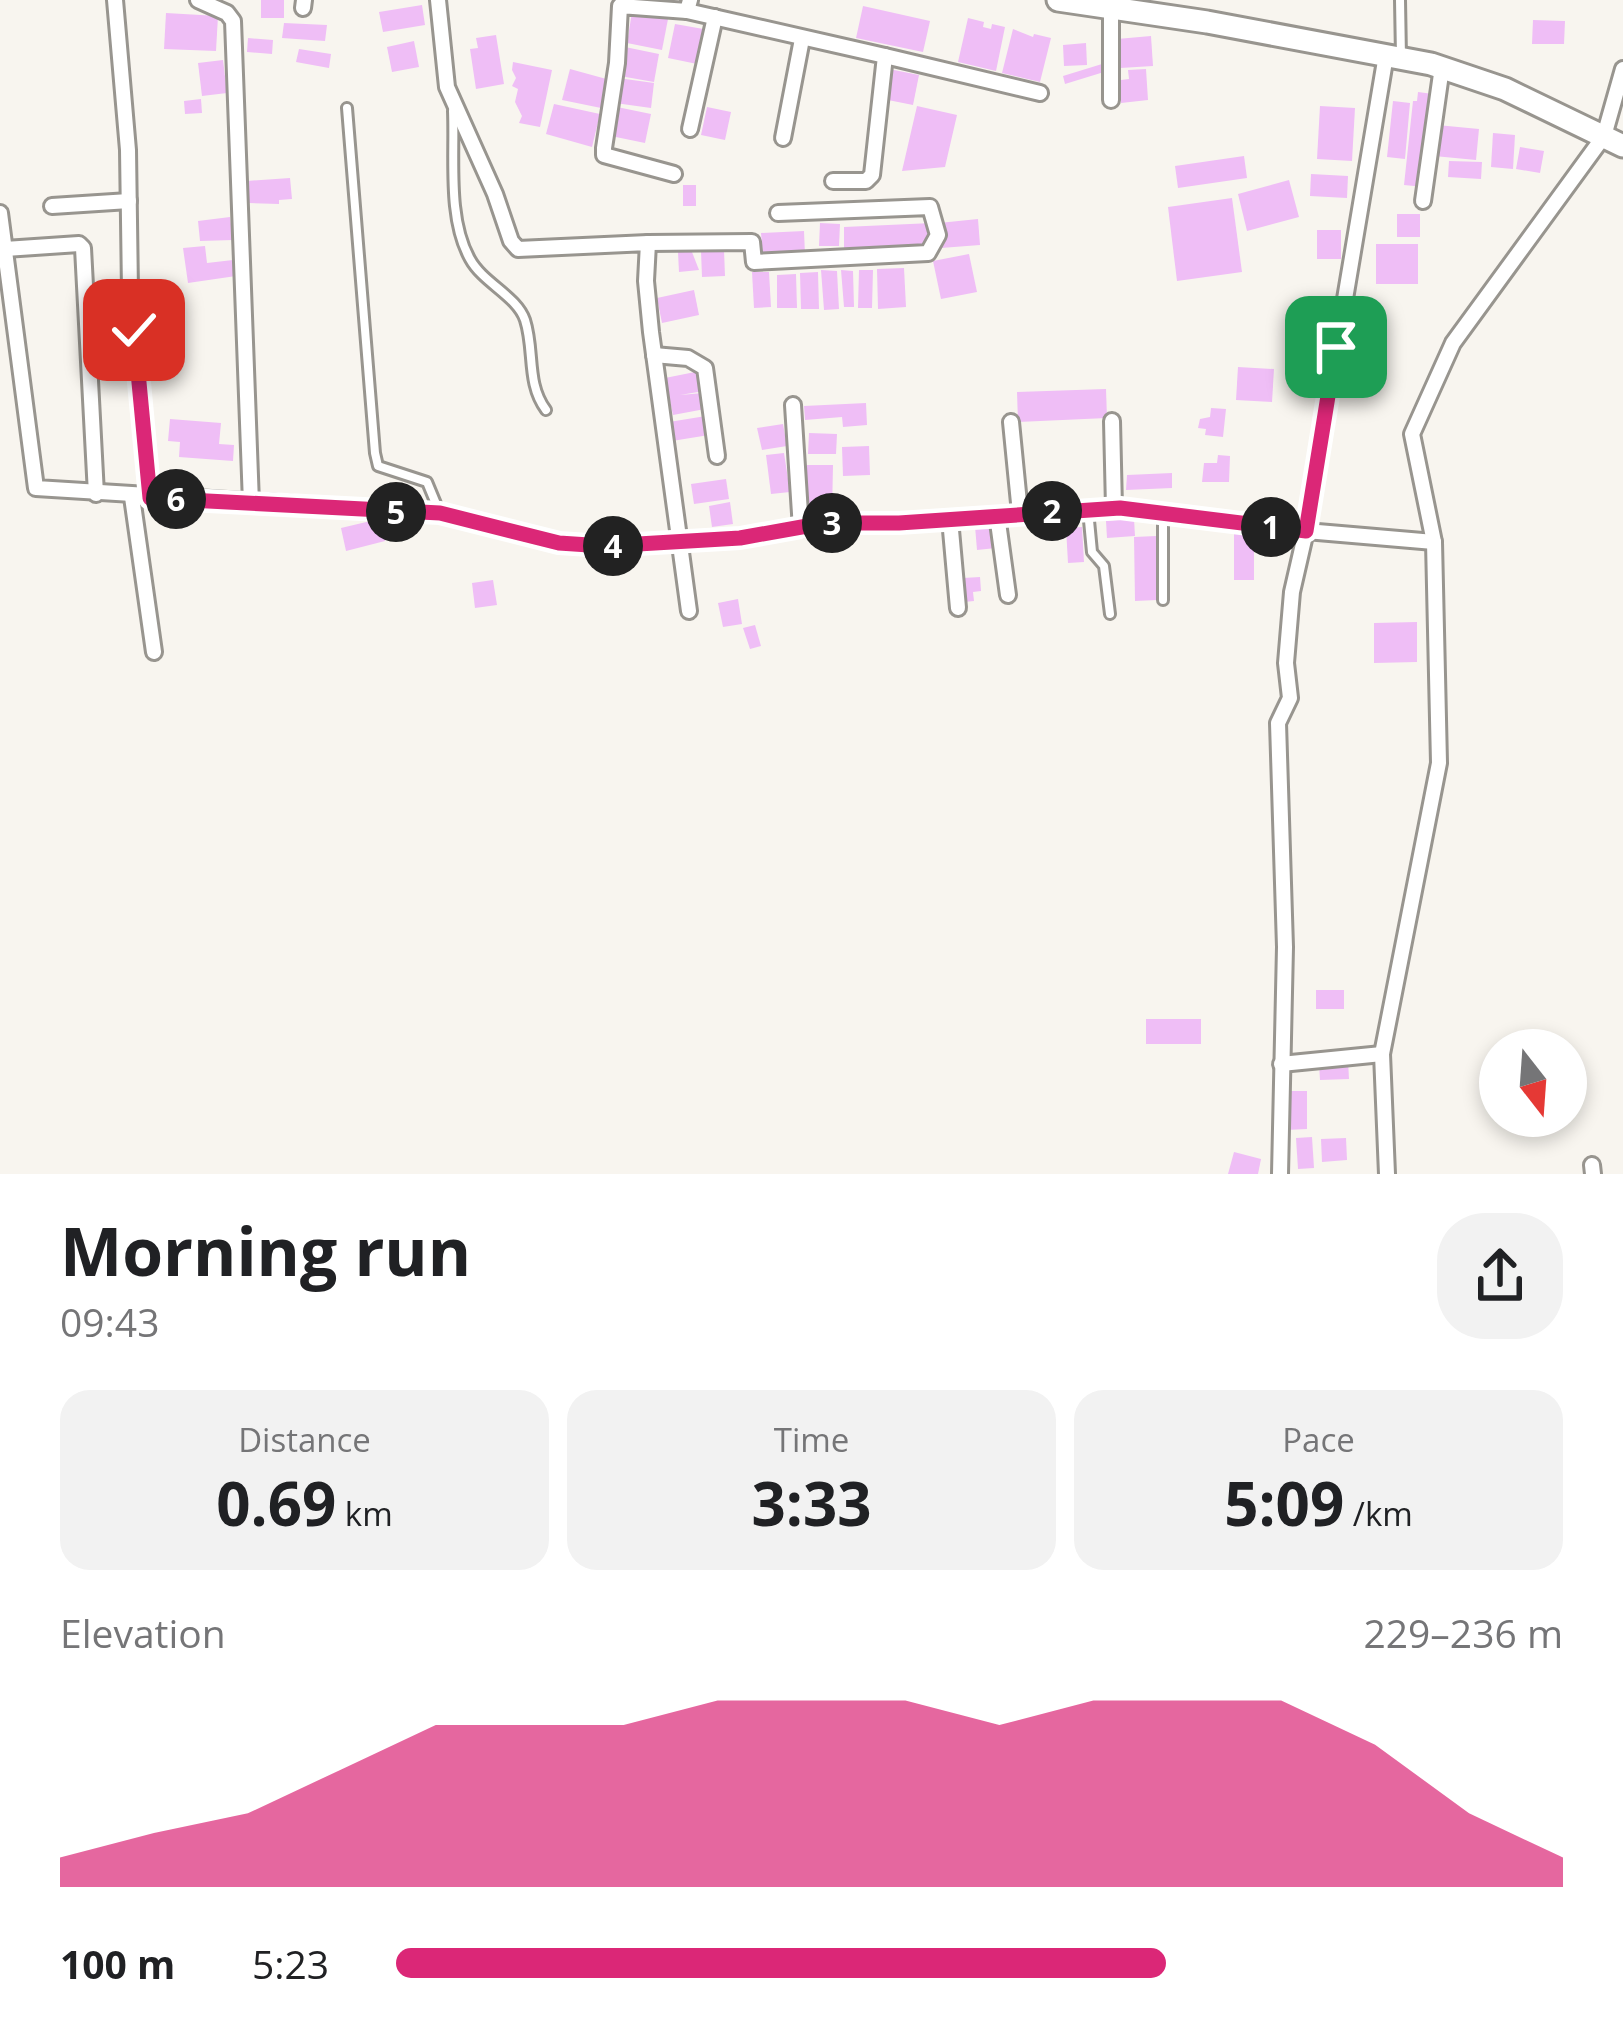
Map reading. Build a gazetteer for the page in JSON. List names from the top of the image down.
{
  "north": "bottom",
  "page": {
    "pins": [
      "6",
      "2",
      "5",
      "3",
      "1",
      "4"
    ],
    "heading": ["Morning run", "09:43"],
    "stats": [
      ["Distance", "0.69 km"],
      ["Time", "3:33"],
      ["Pace", "5:09 /km"]
    ],
    "chart": ["Elevation", "229–236 m"],
    "list": [
      {
        "name": "100 m",
        "note": "5:23"
      }
    ]
  }
}
